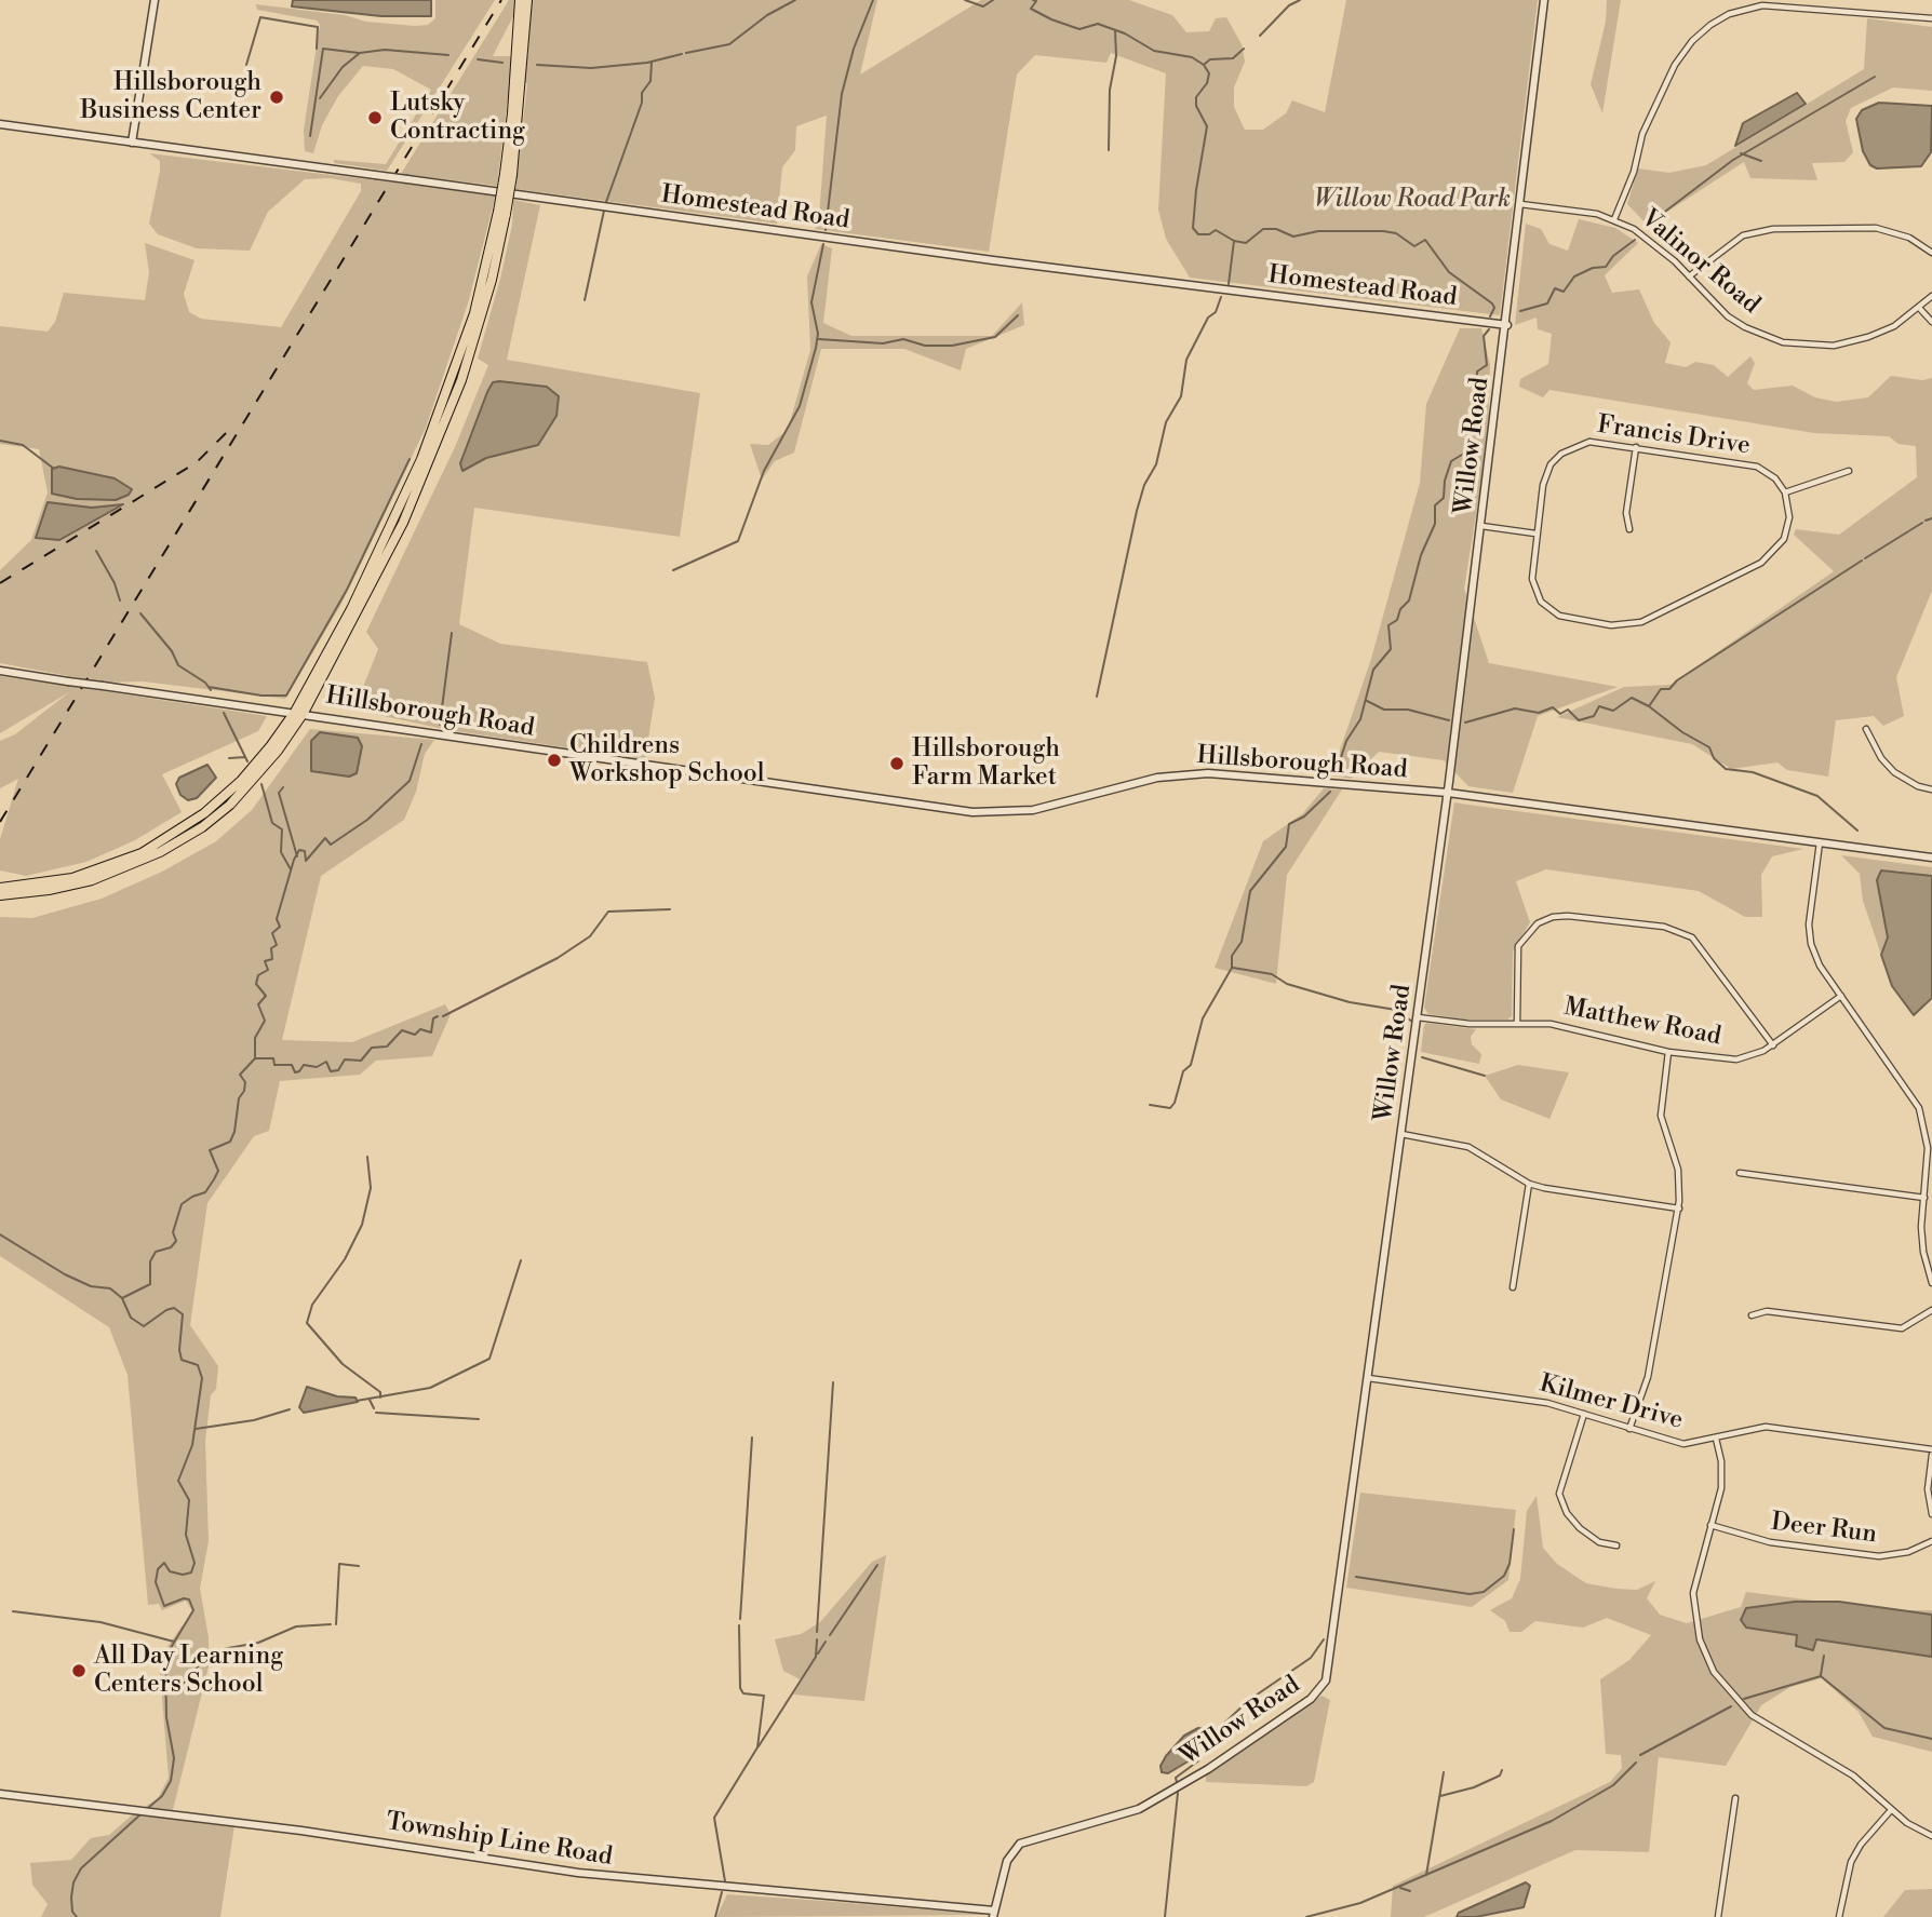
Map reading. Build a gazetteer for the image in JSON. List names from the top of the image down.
{
  "streets": {
    "street": [
      "Homestead Road",
      "Valinor Road",
      "Francis Drive",
      "Willow Road",
      "Hillsborough Road",
      "Matthew Road",
      "Kilmer Drive",
      "Deer Run",
      "Township Line Road"
    ]
  },
  "crossings": [
    ["Homestead Road", "Willow Road"],
    ["Valinor Road", "Willow Road"],
    ["Willow Road", "Hillsborough Road"],
    ["Willow Road", "Matthew Road"],
    ["Willow Road", "Kilmer Drive"],
    ["Willow Road", "Township Line Road"]
  ],
  "parks": ["Willow Road Park"],
  "places": [
    "Hillsborough Business Center",
    "Lutsky Contracting",
    "Childrens Workshop School",
    "Hillsborough Farm Market",
    "All Day Learning Centers School"
  ]
}
